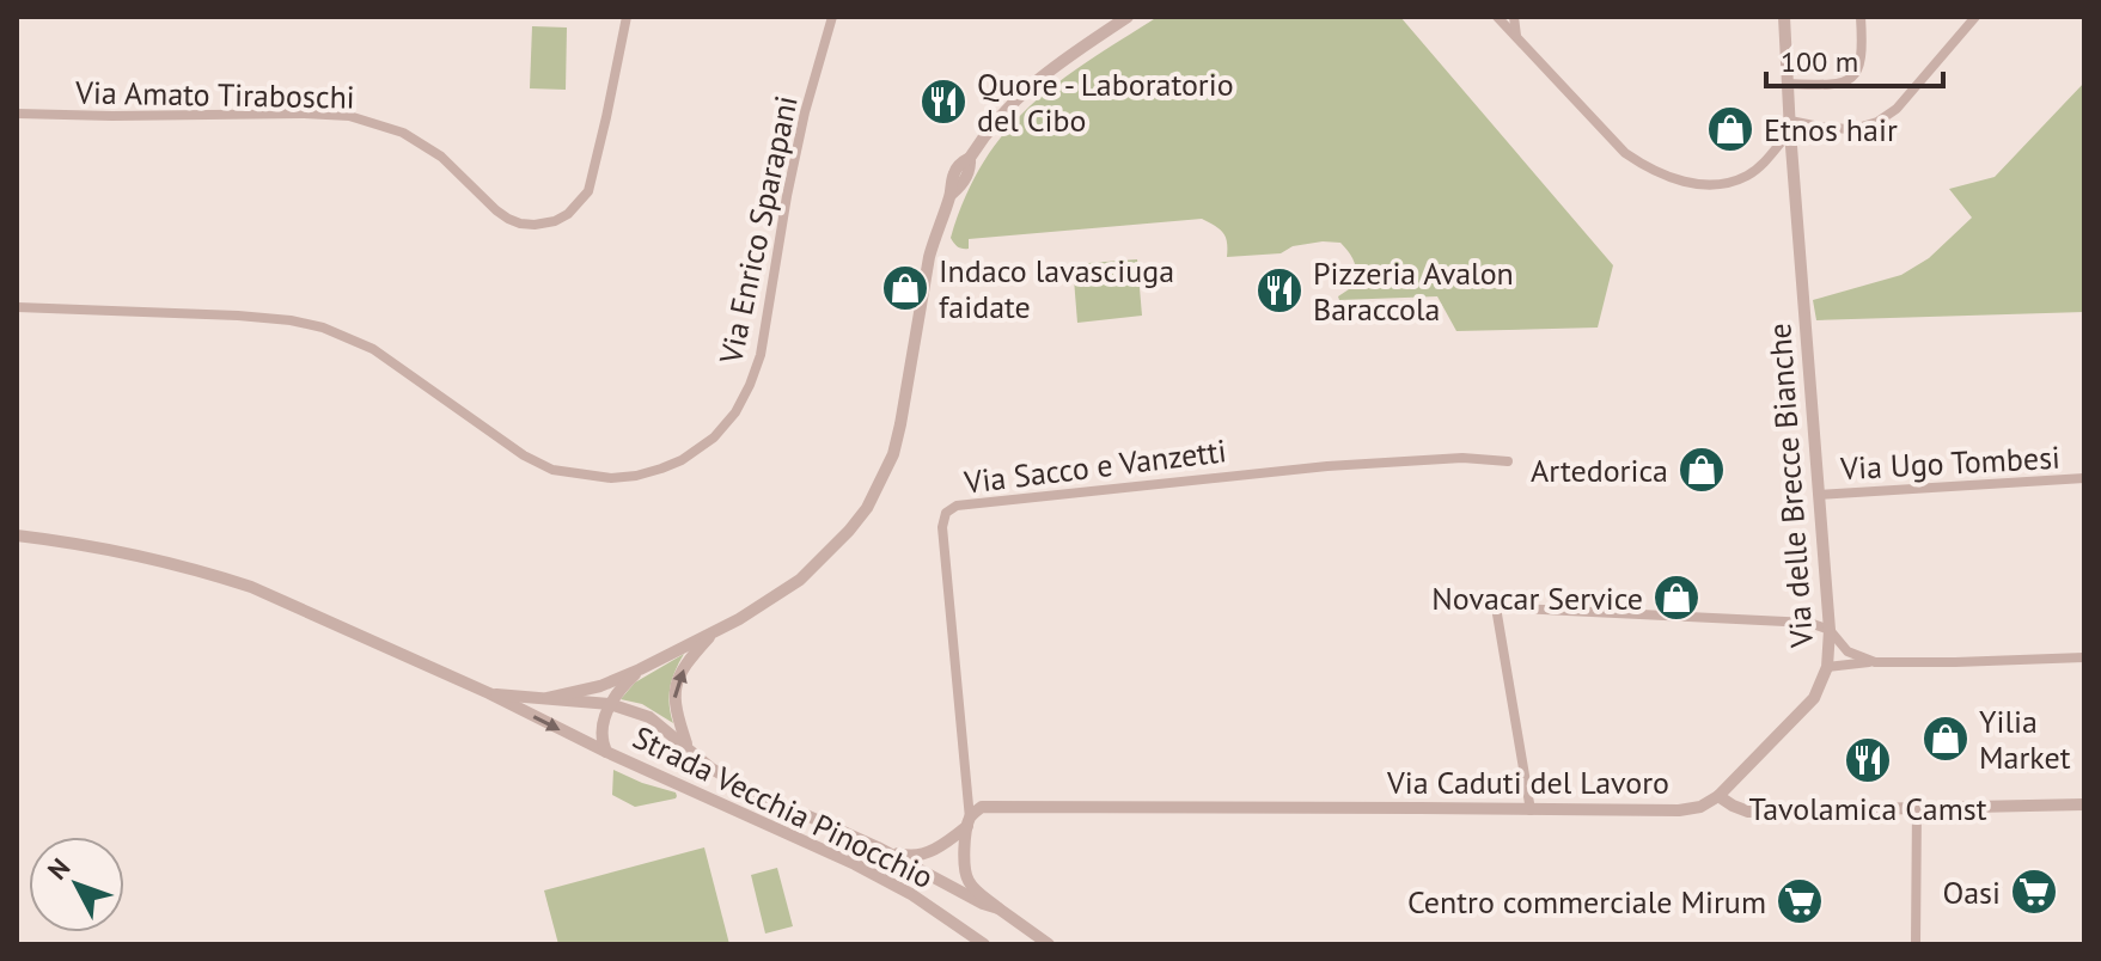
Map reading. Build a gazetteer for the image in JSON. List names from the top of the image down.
{
  "streets": {
    "street": [
      "Via Amato Tiraboschi",
      "Via Enrico Sparapani",
      "Via Ugo Tombesi",
      "Via Sacco e Vanzetti",
      "Via delle Brecce Bianche",
      "Via Caduti del Lavoro",
      "Strada Vecchia Pinocchio"
    ]
  },
  "crossings": [
    ["Via Ugo Tombesi", "Via delle Brecce Bianche"],
    ["Via Sacco e Vanzetti", "Via Caduti del Lavoro"],
    ["Via Sacco e Vanzetti", "Strada Vecchia Pinocchio"],
    ["Via delle Brecce Bianche", "Via Caduti del Lavoro"]
  ],
  "places": {
    "restaurant": ["Quore - Laboratorio del Cibo", "Pizzeria Avalon Baraccola", "Tavolamica Camst"],
    "shop": [
      "Etnos hair",
      "Indaco lavasciuga faidate",
      "Artedorica",
      "Novacar Service",
      "Yilia Market"
    ],
    "supermarket": ["Oasi", "Centro commerciale Mirum"]
  },
  "scale_bar": "100 m",
  "north": "top left"
}
